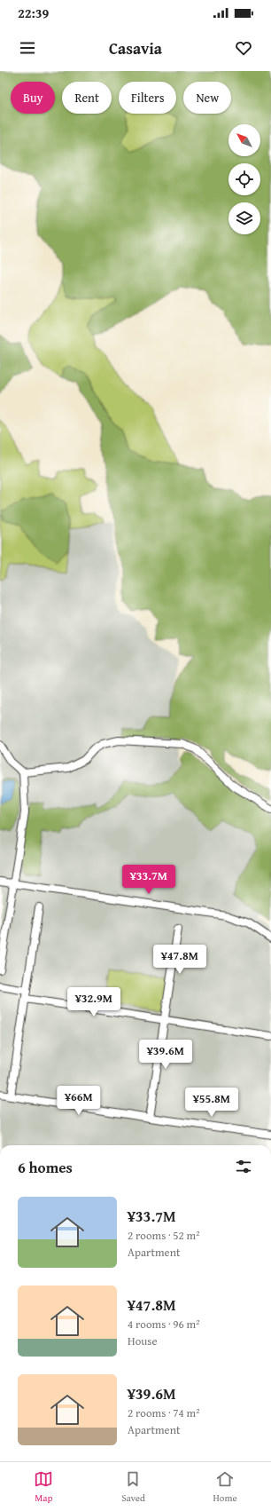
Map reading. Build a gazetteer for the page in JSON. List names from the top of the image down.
{
  "north": "top left",
  "page": {
    "status": "22:39",
    "header": "Casavia",
    "chip": [
      "Buy",
      "Rent",
      "Filters",
      "New"
    ],
    "price": [
      "¥33.7M",
      "¥47.8M",
      "¥32.9M",
      "¥39.6M",
      "¥66M",
      "¥55.8M"
    ],
    "heading": "6 homes",
    "list": [
      {
        "name": "¥33.7M",
        "note": "2 rooms · 52 m² · Apartment"
      },
      {
        "name": "¥47.8M",
        "note": "4 rooms · 96 m² · House"
      },
      {
        "name": "¥39.6M",
        "note": "2 rooms · 74 m² · Apartment"
      }
    ],
    "tabs": ["Map", "Saved", "Home"]
  }
}
